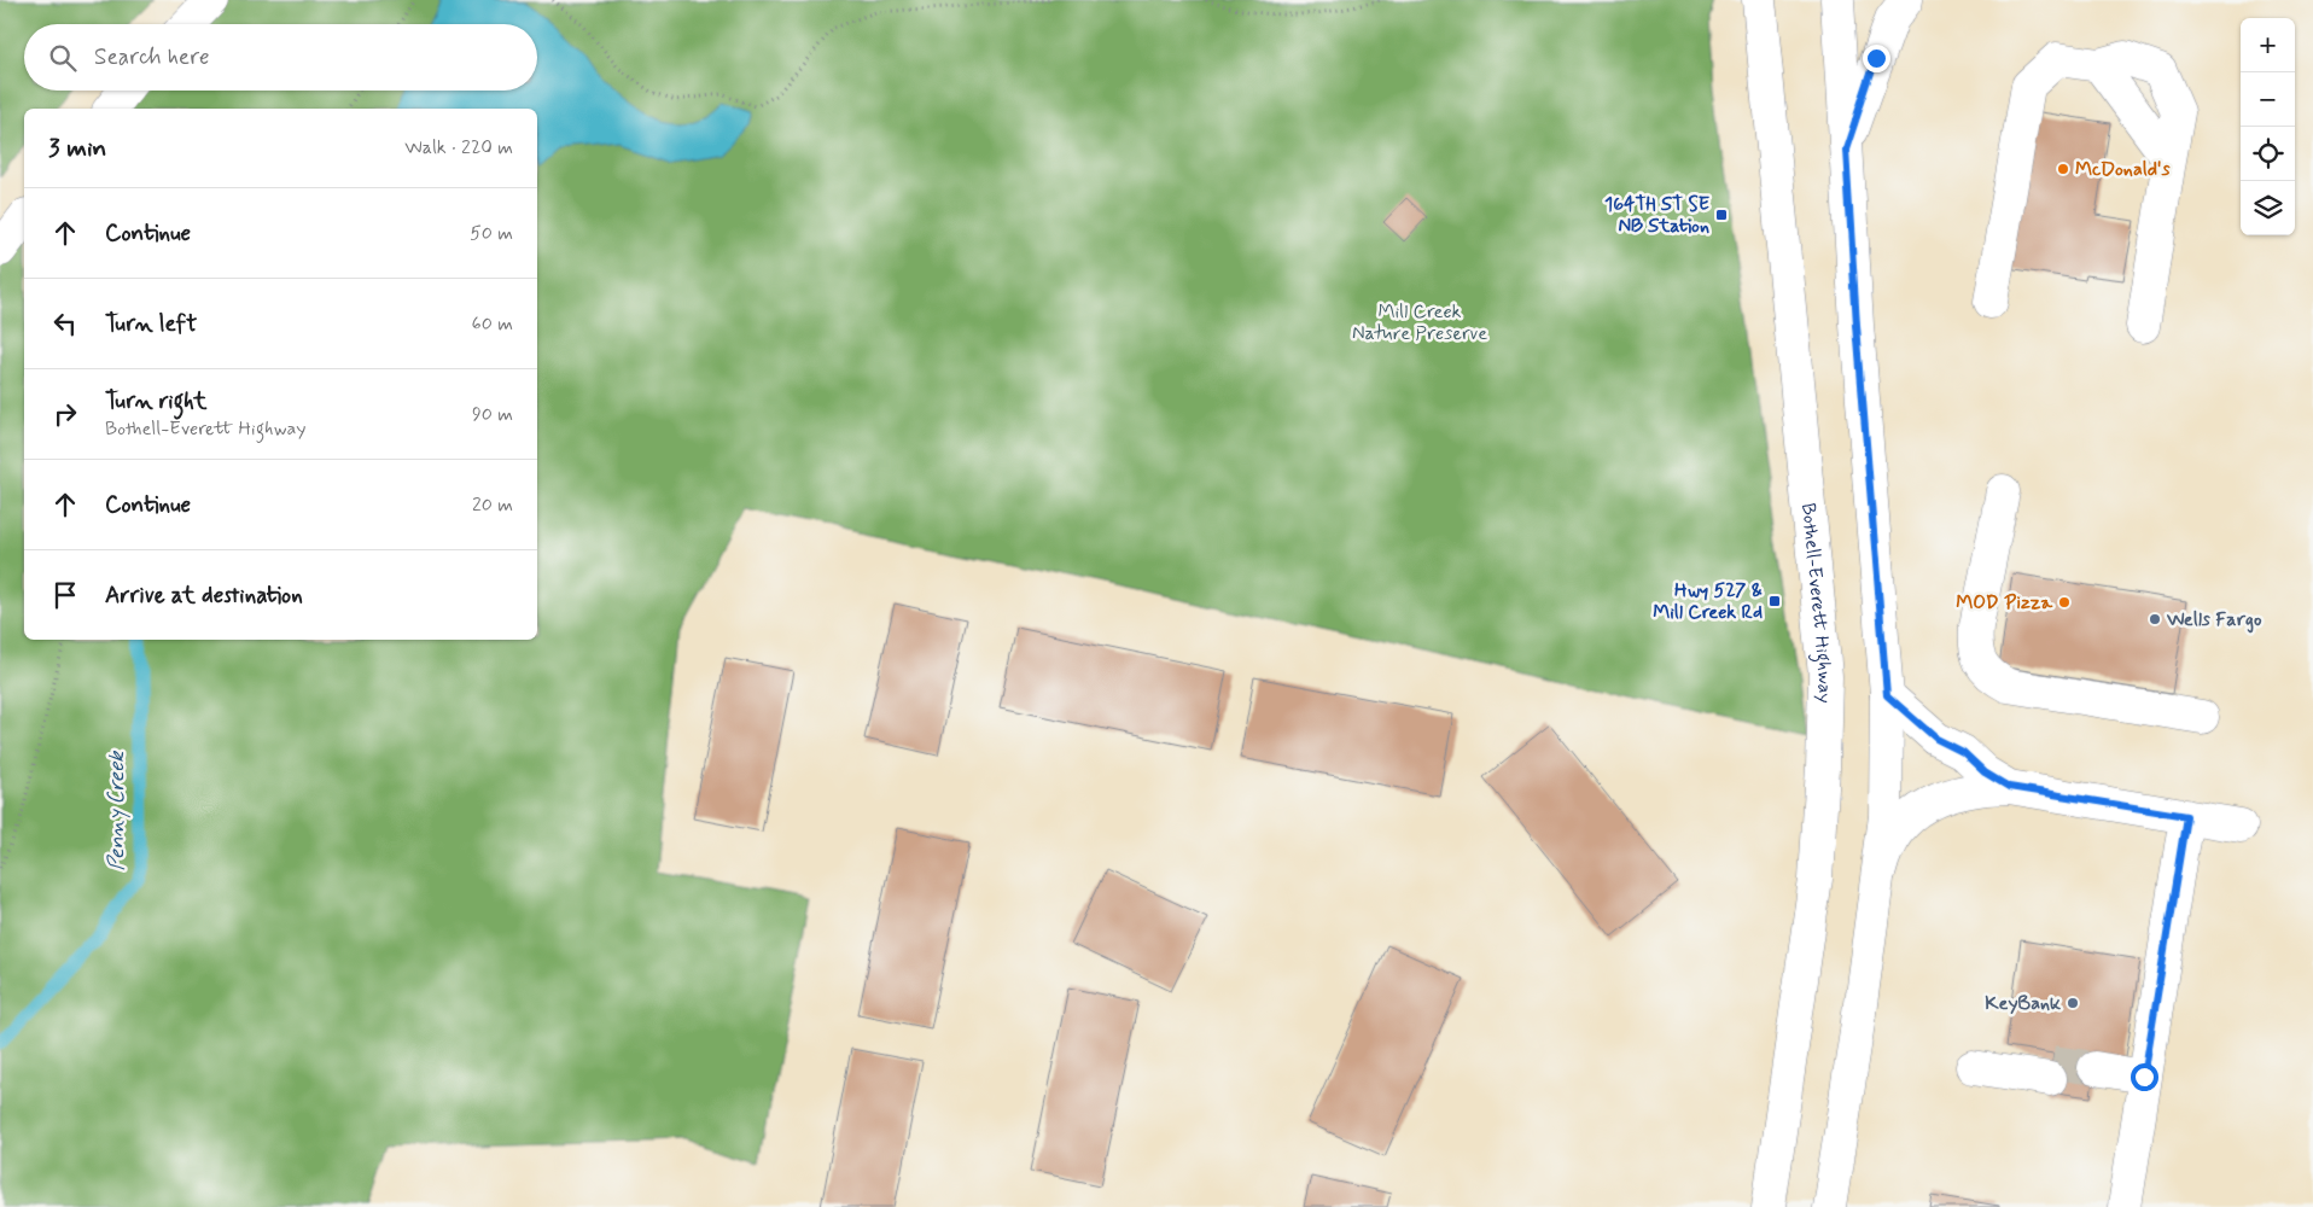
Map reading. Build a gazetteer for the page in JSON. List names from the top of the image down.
{
  "streets": {
    "main road": ["Bothell-Everett Highway"]
  },
  "water": ["Penny Creek"],
  "parks": ["Mill Creek Nature Preserve"],
  "places": {
    "other": [
      "McDonald's",
      "MOD Pizza",
      "Wells Fargo",
      "KeyBank"
    ],
    "transit": ["164TH ST SE NB Station", "Hwy 527 & Mill Creek Rd"]
  },
  "page": {
    "map_buttons": ["+", "−"],
    "search": "Search here",
    "heading": ["3 min", "Walk · 220 m"],
    "list": [
      ["Continue", "50 m"],
      ["Turn left", "60 m"],
      ["Turn right", "Bothell-Everett Highway", "90 m"],
      ["Continue", "20 m"],
      "Arrive at destination"
    ]
  }
}
